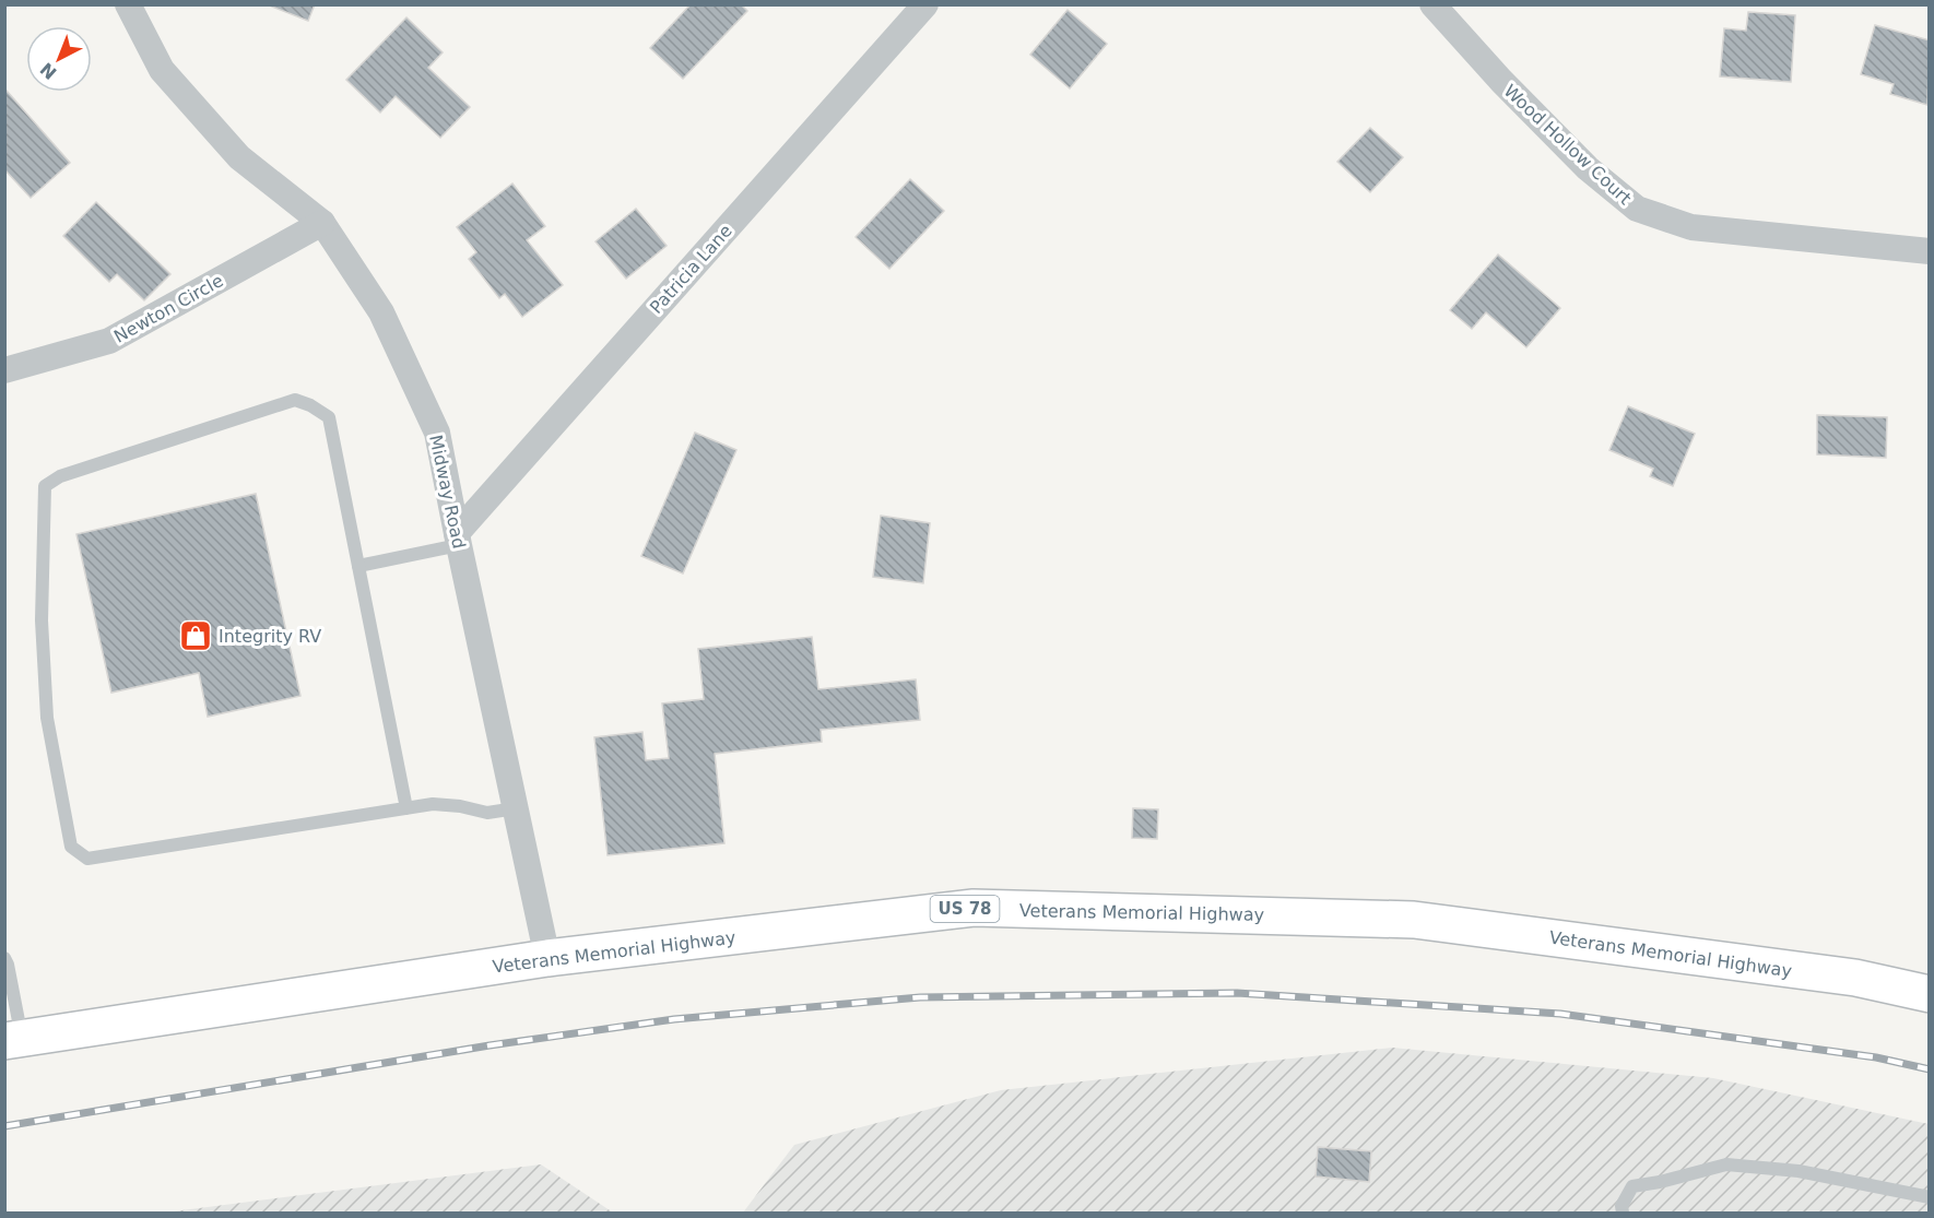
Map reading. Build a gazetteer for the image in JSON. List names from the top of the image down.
{
  "streets": {
    "main road": ["US 78", "Veterans Memorial Highway"],
    "street": [
      "Wood Hollow Court",
      "Patricia Lane",
      "Newton Circle",
      "Midway Road"
    ]
  },
  "crossings": [
    ["Patricia Lane", "Midway Road"],
    ["Newton Circle", "Midway Road"],
    ["Midway Road", "Veterans Memorial Highway"]
  ],
  "places": {
    "shop": ["Integrity RV"]
  },
  "north": "bottom left"
}
